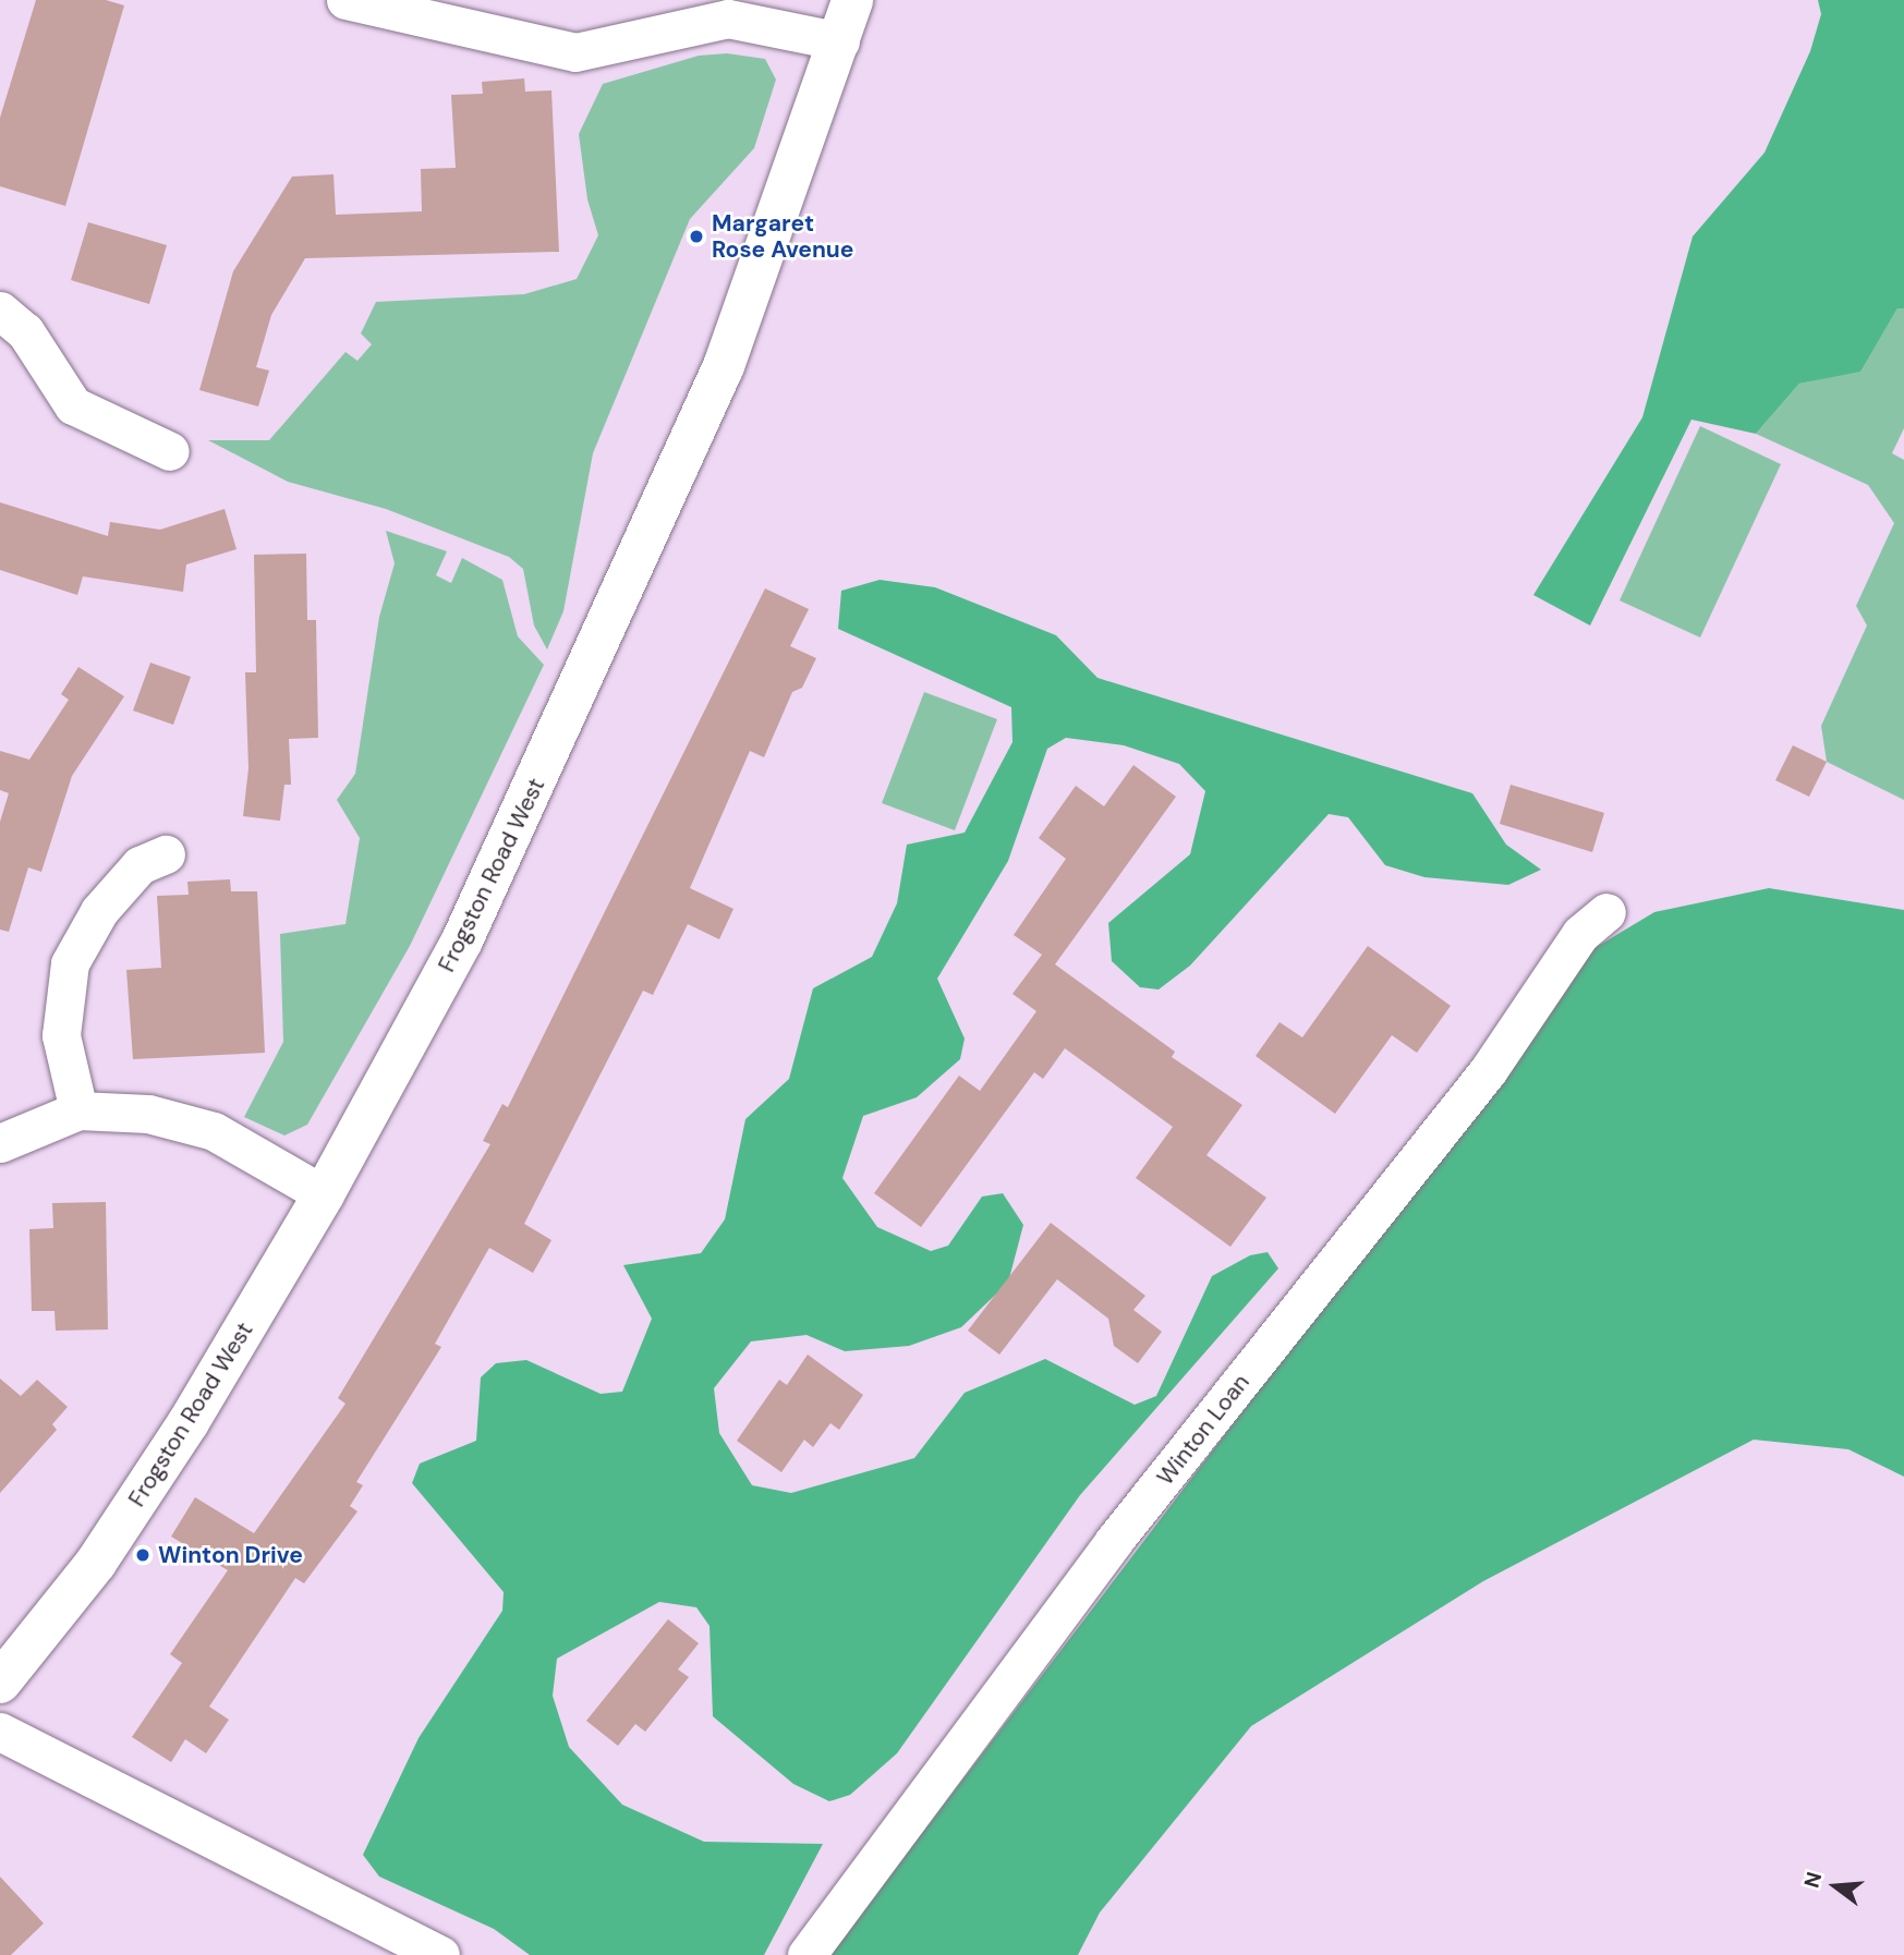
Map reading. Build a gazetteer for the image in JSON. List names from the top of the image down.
{
  "streets": {
    "main road": ["Frogston Road West"],
    "street": ["Winton Loan"]
  },
  "places": ["Margaret Rose Avenue", "Winton Drive"],
  "north": "left"
}
